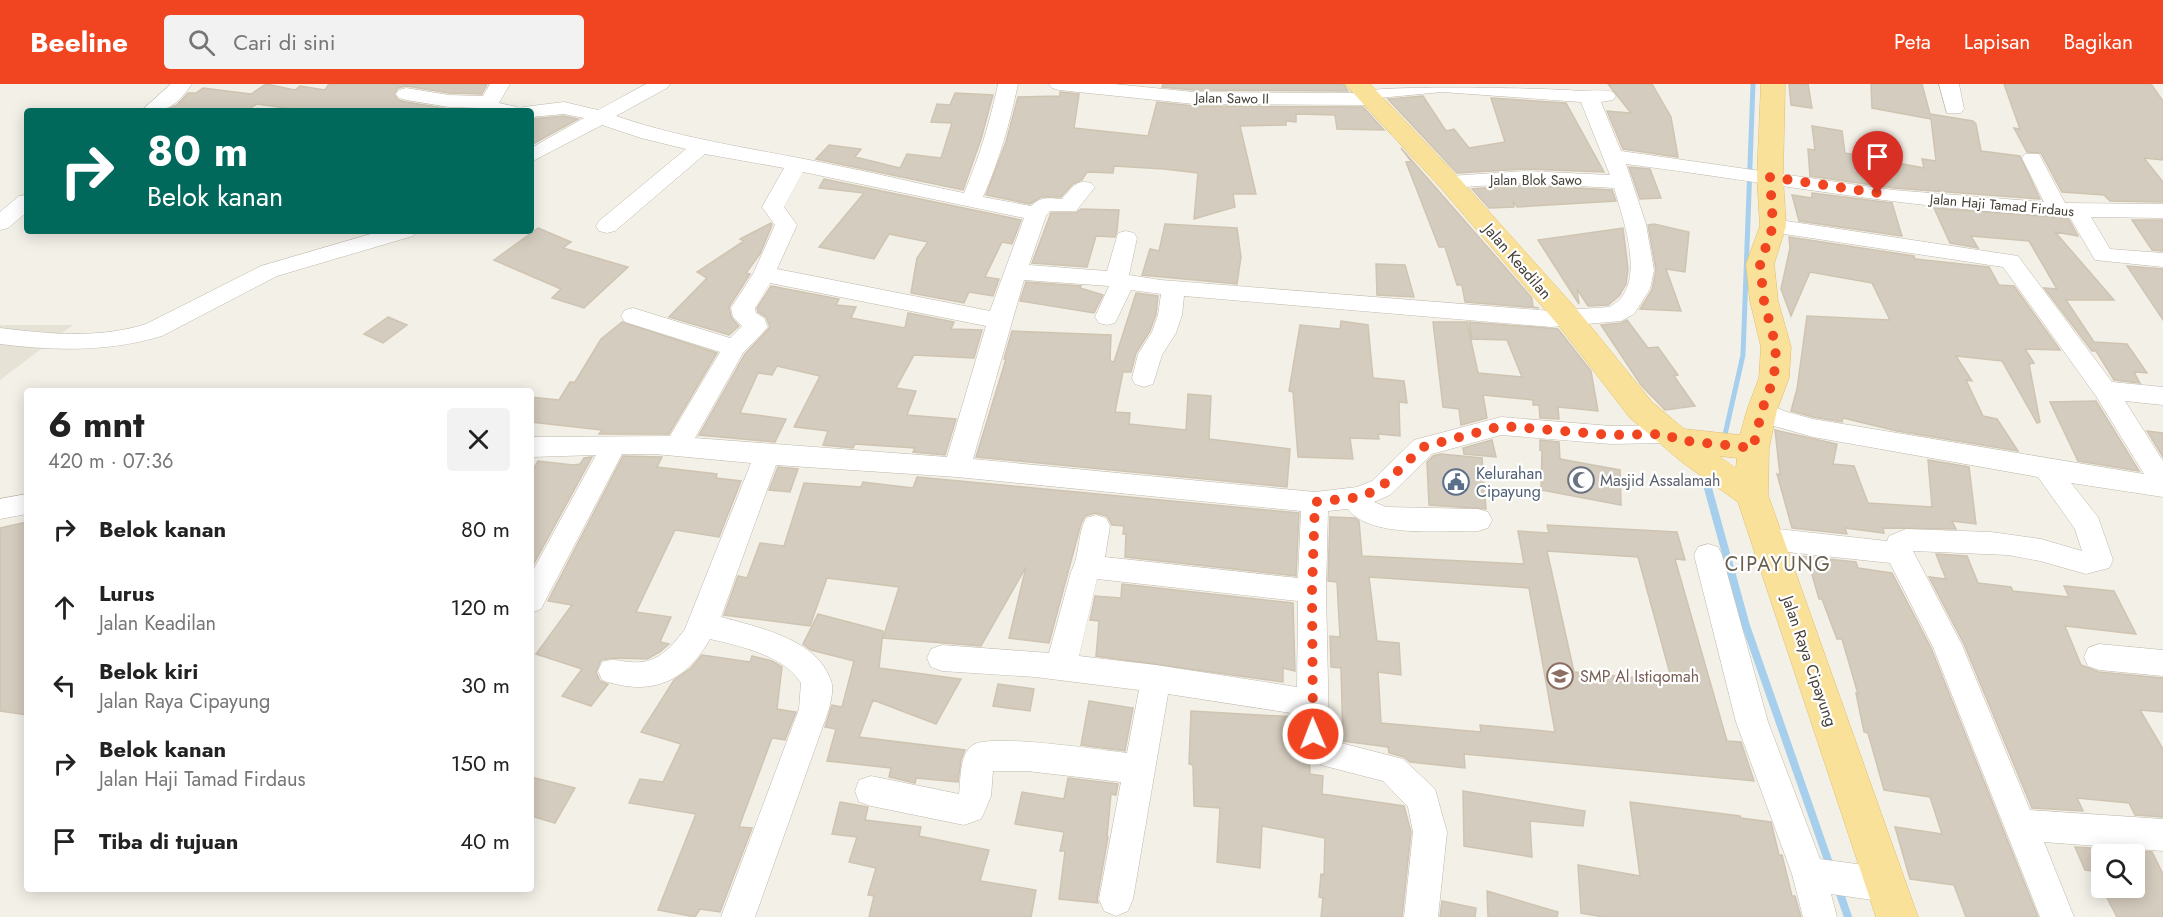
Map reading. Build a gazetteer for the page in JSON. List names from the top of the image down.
{
  "streets": {
    "main road": ["Jalan Keadilan", "Jalan Raya Cipayung"],
    "street": ["Jalan Sawo II", "Jalan Blok Sawo", "Jalan Haji Tamad Firdaus"]
  },
  "crossings": [
    ["Jalan Sawo II", "Jalan Keadilan"],
    ["Jalan Blok Sawo", "Jalan Keadilan"],
    ["Jalan Haji Tamad Firdaus", "Jalan Raya Cipayung"],
    ["Jalan Keadilan", "Jalan Raya Cipayung"]
  ],
  "districts": ["CIPAYUNG"],
  "places": {
    "mosque": ["Masjid Assalamah"],
    "public building": ["Kelurahan Cipayung"],
    "school or university": ["SMP Al Istiqomah"]
  },
  "page": {
    "header": "Beeline",
    "search": "Cari di sini",
    "nav": ["Peta", "Lapisan", "Bagikan"],
    "turn": ["80 m", "Belok kanan"],
    "heading": ["6 mnt", "420 m · 07:36"],
    "list": [
      {
        "name": "Belok kanan",
        "value": "80 m"
      },
      {
        "name": "Lurus",
        "note": "Jalan Keadilan",
        "value": "120 m"
      },
      {
        "name": "Belok kiri",
        "note": "Jalan Raya Cipayung",
        "value": "30 m"
      },
      {
        "name": "Belok kanan",
        "note": "Jalan Haji Tamad Firdaus",
        "value": "150 m"
      },
      {
        "name": "Tiba di tujuan",
        "value": "40 m"
      }
    ]
  }
}
